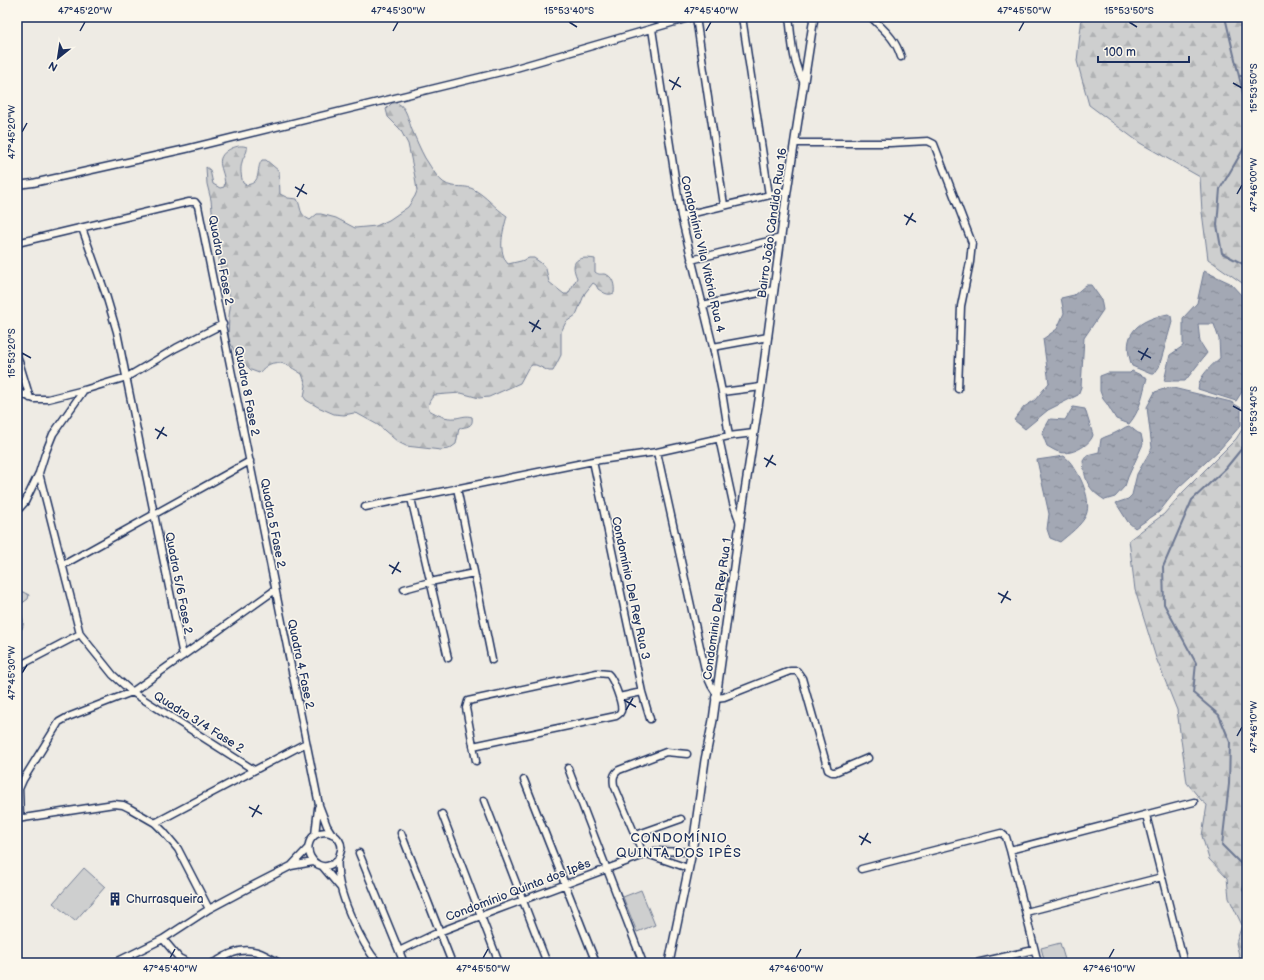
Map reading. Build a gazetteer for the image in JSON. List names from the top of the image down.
{
  "streets": {
    "street": [
      "Bairro João Cândido Rua 16",
      "Condomínio Vila Vitória Rua 4",
      "Quadra 9 Fase 2",
      "Quadra 8 Fase 2",
      "Quadra 5 Fase 2",
      "Quadra 5/6 Fase 2",
      "Condomínio Del Rey Rua 3",
      "Condominio Del Rey Rua 1",
      "Quadra 4 Fase 2",
      "Quadra 3/4 Fase 2",
      "Condomínio Quinta dos Ipês"
    ]
  },
  "crossings": [
    ["Bairro João Cândido Rua 16", "Condominio Del Rey Rua 1"],
    ["Quadra 9 Fase 2", "Quadra 8 Fase 2"],
    ["Quadra 9 Fase 2", "Quadra 5/6 Fase 2"],
    ["Quadra 8 Fase 2", "Quadra 5 Fase 2"],
    ["Quadra 5 Fase 2", "Quadra 4 Fase 2"],
    ["Condominio Del Rey Rua 1", "Condomínio Quinta dos Ipês"]
  ],
  "districts": ["CONDOMÍNIO QUINTA DOS IPÊS"],
  "places": {
    "building": ["Churrasqueira"]
  },
  "scale_bar": "100 m",
  "north": "bottom left",
  "coordinates": [
    "47°45'20\"W",
    "47°45'30\"W",
    "15°53'40\"S",
    "47°45'40\"W",
    "47°45'50\"W",
    "15°53'50\"S",
    "47°46'00\"W",
    "15°53'20\"S",
    "47°46'10\"W"
  ]
}
